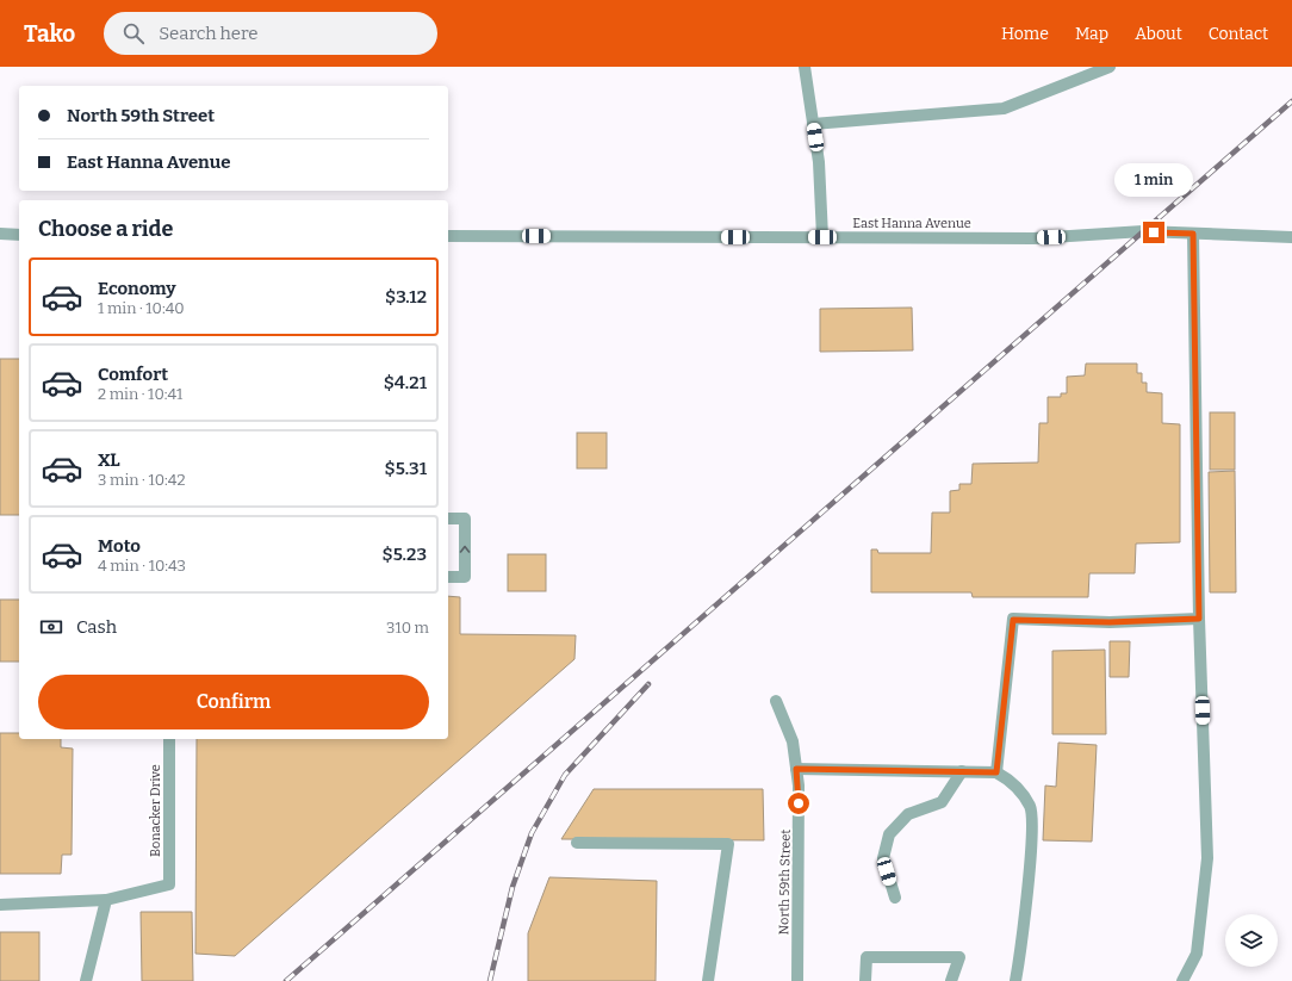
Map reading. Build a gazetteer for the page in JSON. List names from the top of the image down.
{
  "streets": {
    "street": ["East Hanna Avenue", "Bonacker Drive", "North 59th Street"]
  },
  "page": {
    "header": "Tako",
    "search": "Search here",
    "nav": [
      "Home",
      "Map",
      "About",
      "Contact"
    ],
    "banner": ["North 59th Street", "East Hanna Avenue"],
    "bubble": "1 min",
    "heading": "Choose a ride",
    "list": [
      {
        "name": "Economy",
        "note": "1 min · 10:40",
        "value": "$3.12"
      },
      {
        "name": "Comfort",
        "note": "2 min · 10:41",
        "value": "$4.21"
      },
      {
        "name": "XL",
        "note": "3 min · 10:42",
        "value": "$5.31"
      },
      {
        "name": "Moto",
        "note": "4 min · 10:43",
        "value": "$5.23"
      }
    ],
    "pay": ["Cash", "310 m"],
    "buttons": "Confirm"
  }
}
